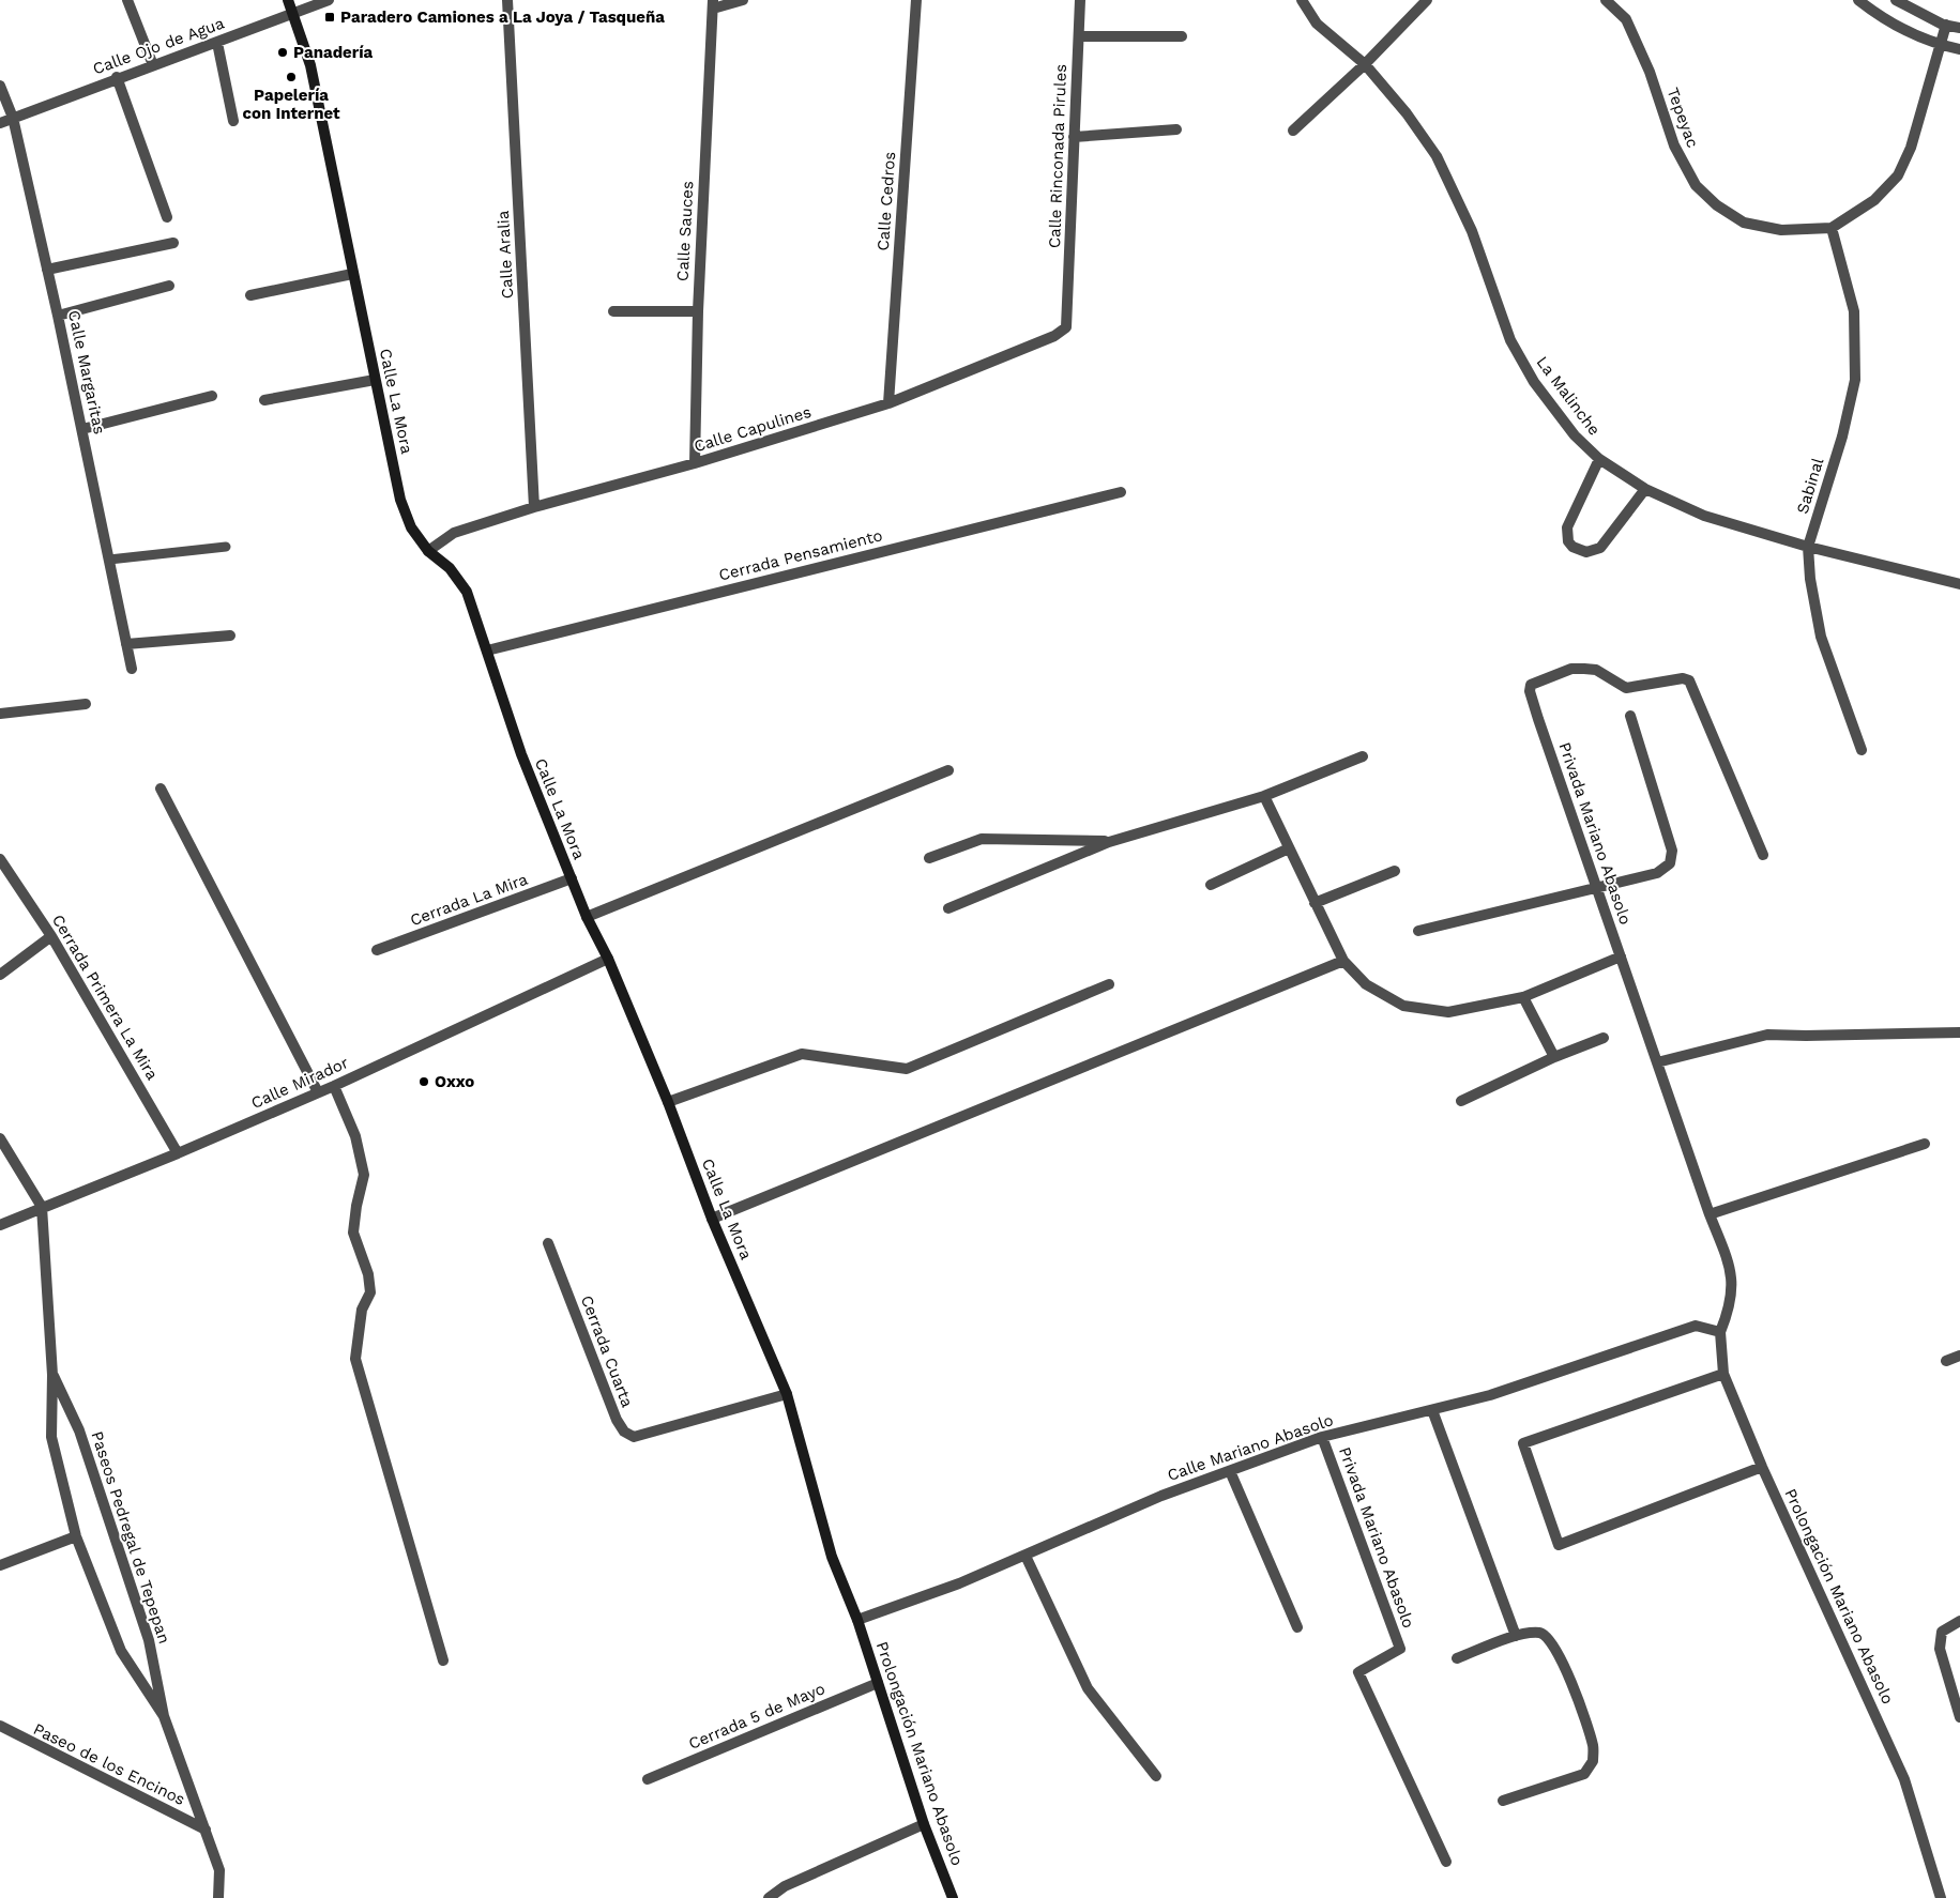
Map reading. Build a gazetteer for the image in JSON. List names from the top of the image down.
{
  "streets": {
    "street": [
      "Calle Ojo de Agua",
      "Tepeyac",
      "Calle Rinconada Pirules",
      "Calle Cedros",
      "Calle Sauces",
      "Calle Aralia",
      "Calle Margaritas",
      "La Malinche",
      "Calle La Mora",
      "Calle Capulines",
      "Sabinal",
      "Cerrada Pensamiento",
      "Privada Mariano Abasolo",
      "Cerrada La Mira",
      "Cerrada Primera La Mira",
      "Calle Mirador",
      "Cerrada Cuarta",
      "Calle Mariano Abasolo",
      "Paseos Pedregal de Tepepan",
      "Prolongación Mariano Abasolo",
      "Cerrada 5 de Mayo",
      "Paseo de los Encinos"
    ]
  },
  "crossings": [
    ["Calle Ojo de Agua", "Calle Margaritas"],
    ["Calle Ojo de Agua", "Calle La Mora"],
    ["Tepeyac", "Sabinal"],
    ["Calle Rinconada Pirules", "Calle Capulines"],
    ["Calle Cedros", "Calle Capulines"],
    ["Calle Sauces", "Calle Capulines"],
    ["Calle Aralia", "Calle Capulines"],
    ["La Malinche", "Sabinal"],
    ["Calle La Mora", "Calle Capulines"],
    ["Calle La Mora", "Cerrada Pensamiento"],
    ["Calle La Mora", "Cerrada La Mira"],
    ["Calle La Mora", "Calle Mirador"],
    ["Calle La Mora", "Cerrada Cuarta"],
    ["Calle La Mora", "Calle Mariano Abasolo"],
    ["Calle La Mora", "Prolongación Mariano Abasolo"],
    ["Privada Mariano Abasolo", "Calle Mariano Abasolo"],
    ["Privada Mariano Abasolo", "Prolongación Mariano Abasolo"],
    ["Cerrada Primera La Mira", "Calle Mirador"],
    ["Calle Mirador", "Paseos Pedregal de Tepepan"],
    ["Calle Mariano Abasolo", "Prolongación Mariano Abasolo"],
    ["Paseos Pedregal de Tepepan", "Paseo de los Encinos"],
    ["Prolongación Mariano Abasolo", "Cerrada 5 de Mayo"]
  ],
  "places": {
    "transit": ["Paradero Camiones a La Joya / Tasqueña"],
    "other": ["Panadería", "Papelería con Internet", "Oxxo"]
  }
}
